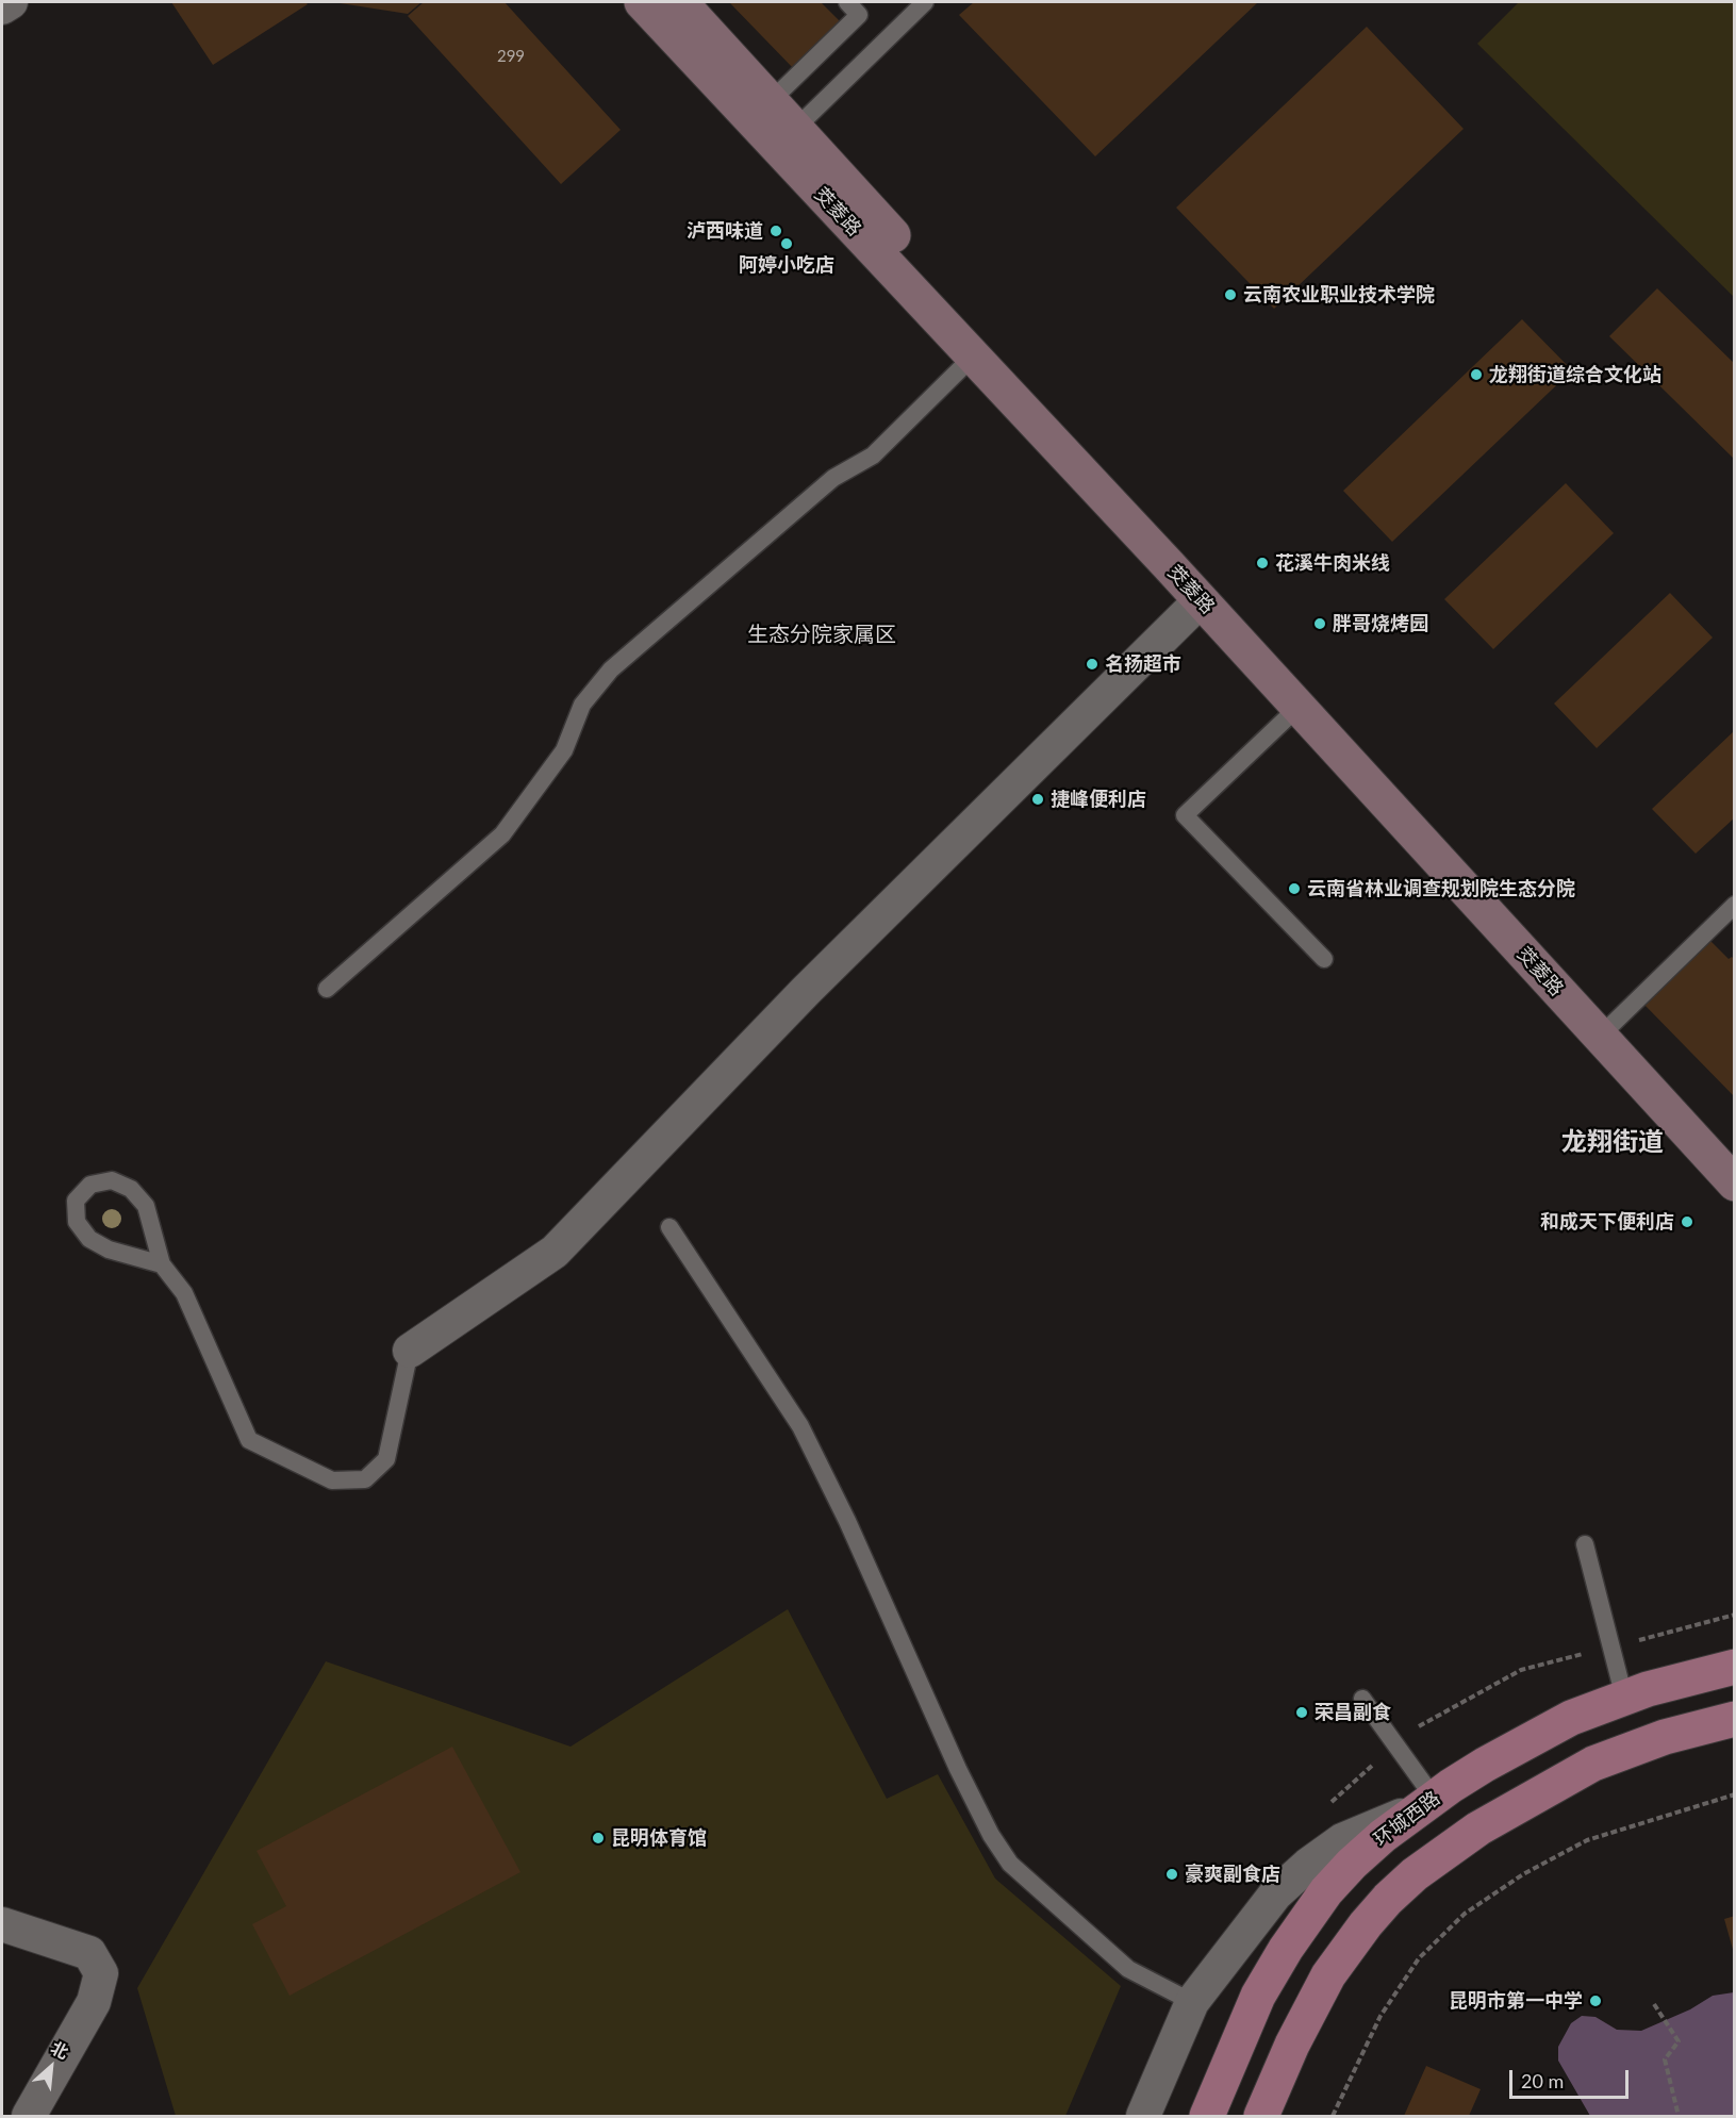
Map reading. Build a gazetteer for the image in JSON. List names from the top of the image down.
{
  "streets": {
    "main road": ["环城西路"],
    "street": ["茭菱路"]
  },
  "districts": ["生态分院家属区", "龙翔街道"],
  "places": [
    "泸西味道",
    "阿婷小吃店",
    "云南农业职业技术学院",
    "龙翔街道综合文化站",
    "花溪牛肉米线",
    "胖哥烧烤园",
    "名扬超市",
    "捷峰便利店",
    "云南省林业调查规划院生态分院",
    "和成天下便利店",
    "荣昌副食",
    "昆明体育馆",
    "豪爽副食店",
    "昆明市第一中学"
  ],
  "house_numbers": ["299"],
  "scale_bar": "20 m",
  "north": "top right"
}
